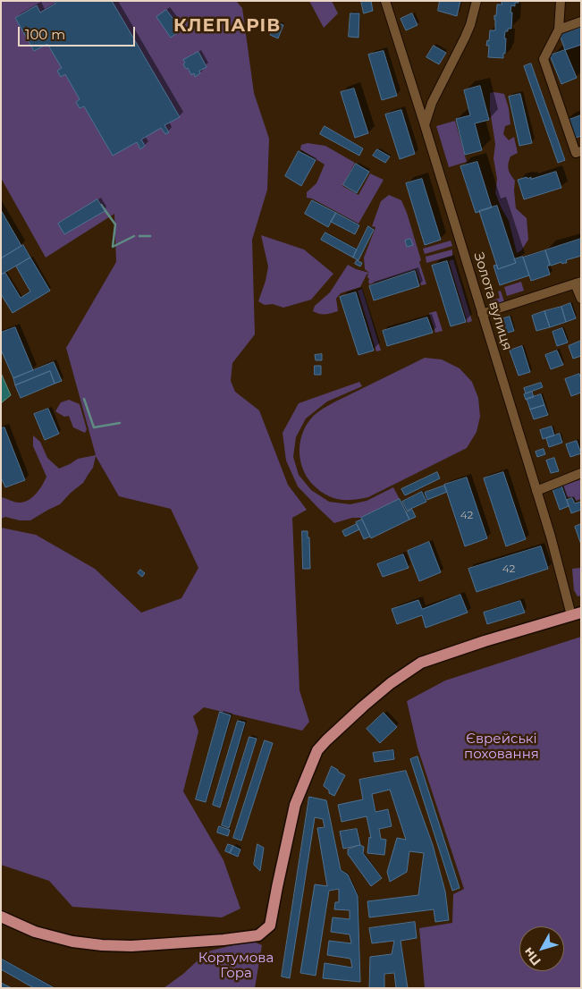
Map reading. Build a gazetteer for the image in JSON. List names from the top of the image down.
{
  "streets": {
    "street": ["Золота вулиця"]
  },
  "districts": ["КЛЕПАРІВ"],
  "parks": ["Єврейські поховання", "Кортумова Гора"],
  "house_numbers": ["42", "42"],
  "scale_bar": "100 m",
  "north": "bottom left"
}
